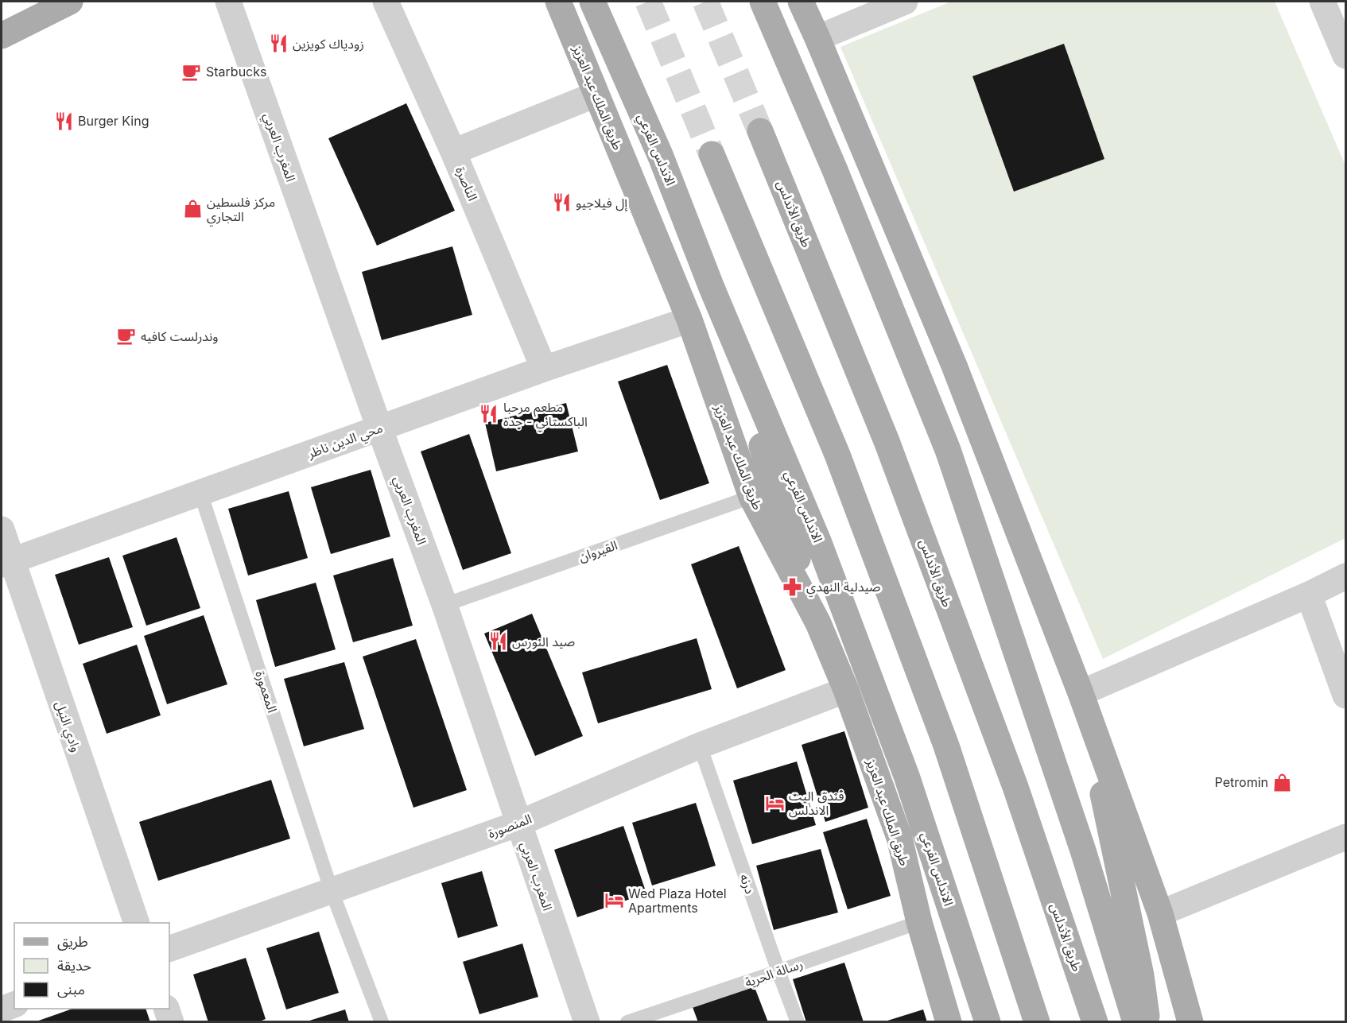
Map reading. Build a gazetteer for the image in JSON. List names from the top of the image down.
{
  "streets": {
    "main road": ["طريق الملك عبد العزيز", "الاندلس الفرعي", "طريق الأندلس"],
    "street": [
      "المغرب العربي",
      "الناصرة",
      "محي الدين ناظر",
      "وادي النيل",
      "المنصورة"
    ],
    "lane": [
      "القيروان",
      "المعمورة",
      "درنه",
      "رسالة الحرية"
    ]
  },
  "crossings": [
    ["طريق الملك عبد العزيز", "محي الدين ناظر"],
    ["طريق الملك عبد العزيز", "القيروان"],
    ["طريق الملك عبد العزيز", "المنصورة"],
    ["طريق الملك عبد العزيز", "رسالة الحرية"],
    ["المغرب العربي", "محي الدين ناظر"],
    ["المغرب العربي", "القيروان"],
    ["المغرب العربي", "المنصورة"],
    ["الناصرة", "محي الدين ناظر"],
    ["محي الدين ناظر", "المعمورة"],
    ["محي الدين ناظر", "وادي النيل"],
    ["المعمورة", "المنصورة"],
    ["المنصورة", "درنه"],
    ["درنه", "رسالة الحرية"]
  ],
  "places": {
    "restaurant": [
      "زودياك كويزين",
      "Burger King",
      "إل فيلاجيو",
      "مطعم مرحبا الباكستاني - جدة",
      "صيد النورس"
    ],
    "cafe": ["Starbucks", "وندرلست كافيه"],
    "shop": ["مركز فلسطين التجاري", "Petromin"],
    "pharmacy": ["صيدلية النهدي"],
    "hotel": ["فندق اليت الاندلس", "Wed Plaza Hotel Apartments"]
  },
  "legend": ["طريق", "حديقة", "مبنى"]
}
